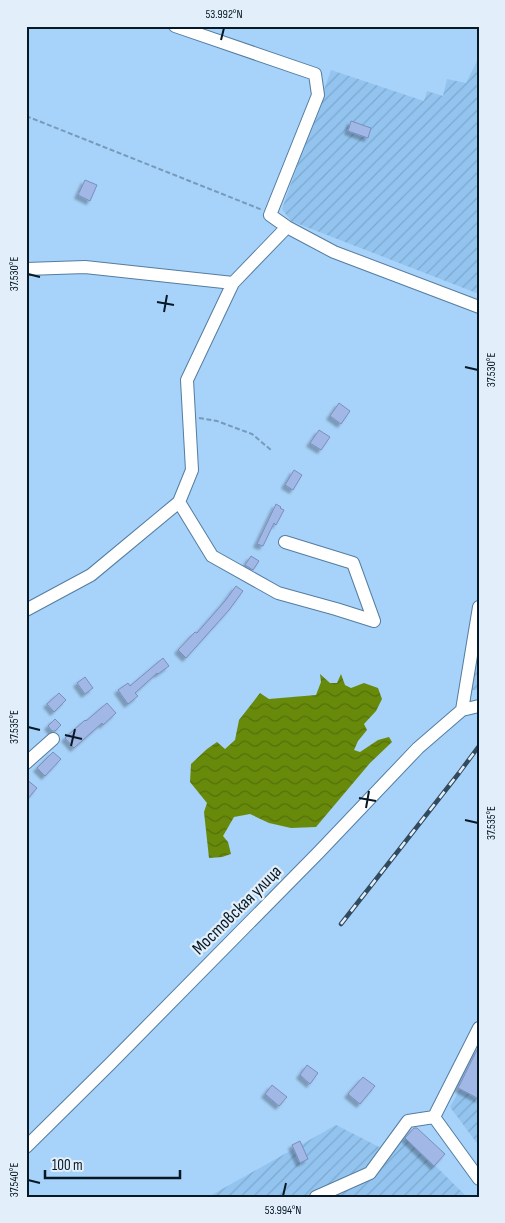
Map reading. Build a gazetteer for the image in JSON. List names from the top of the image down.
{
  "streets": {
    "street": ["Мостовская улица"]
  },
  "scale_bar": "100 m",
  "coordinates": [
    "53.992°N",
    "37.530°E",
    "37.535°E",
    "37.540°E",
    "53.994°N"
  ]
}
